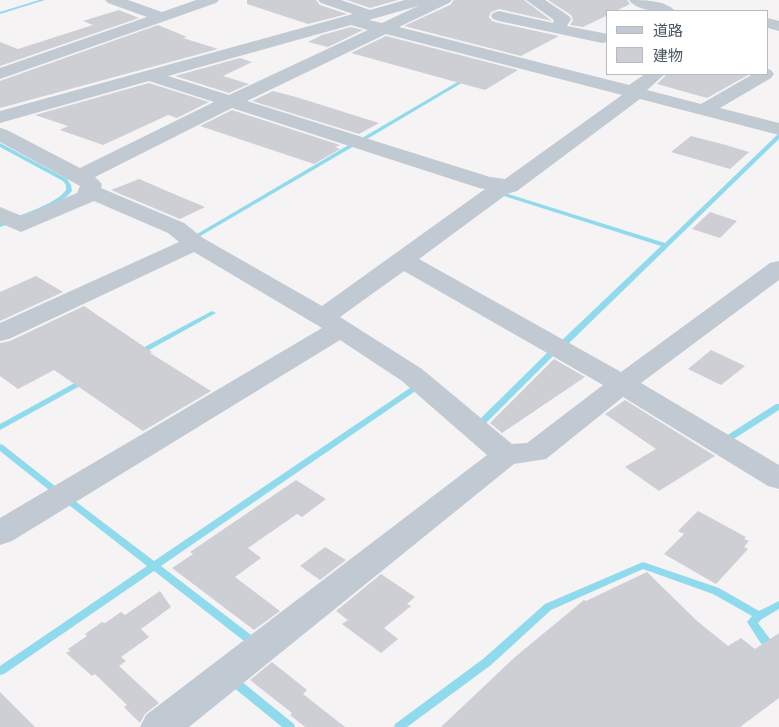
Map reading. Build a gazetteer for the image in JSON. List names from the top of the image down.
{
  "legend": ["道路", "建物"]
}
